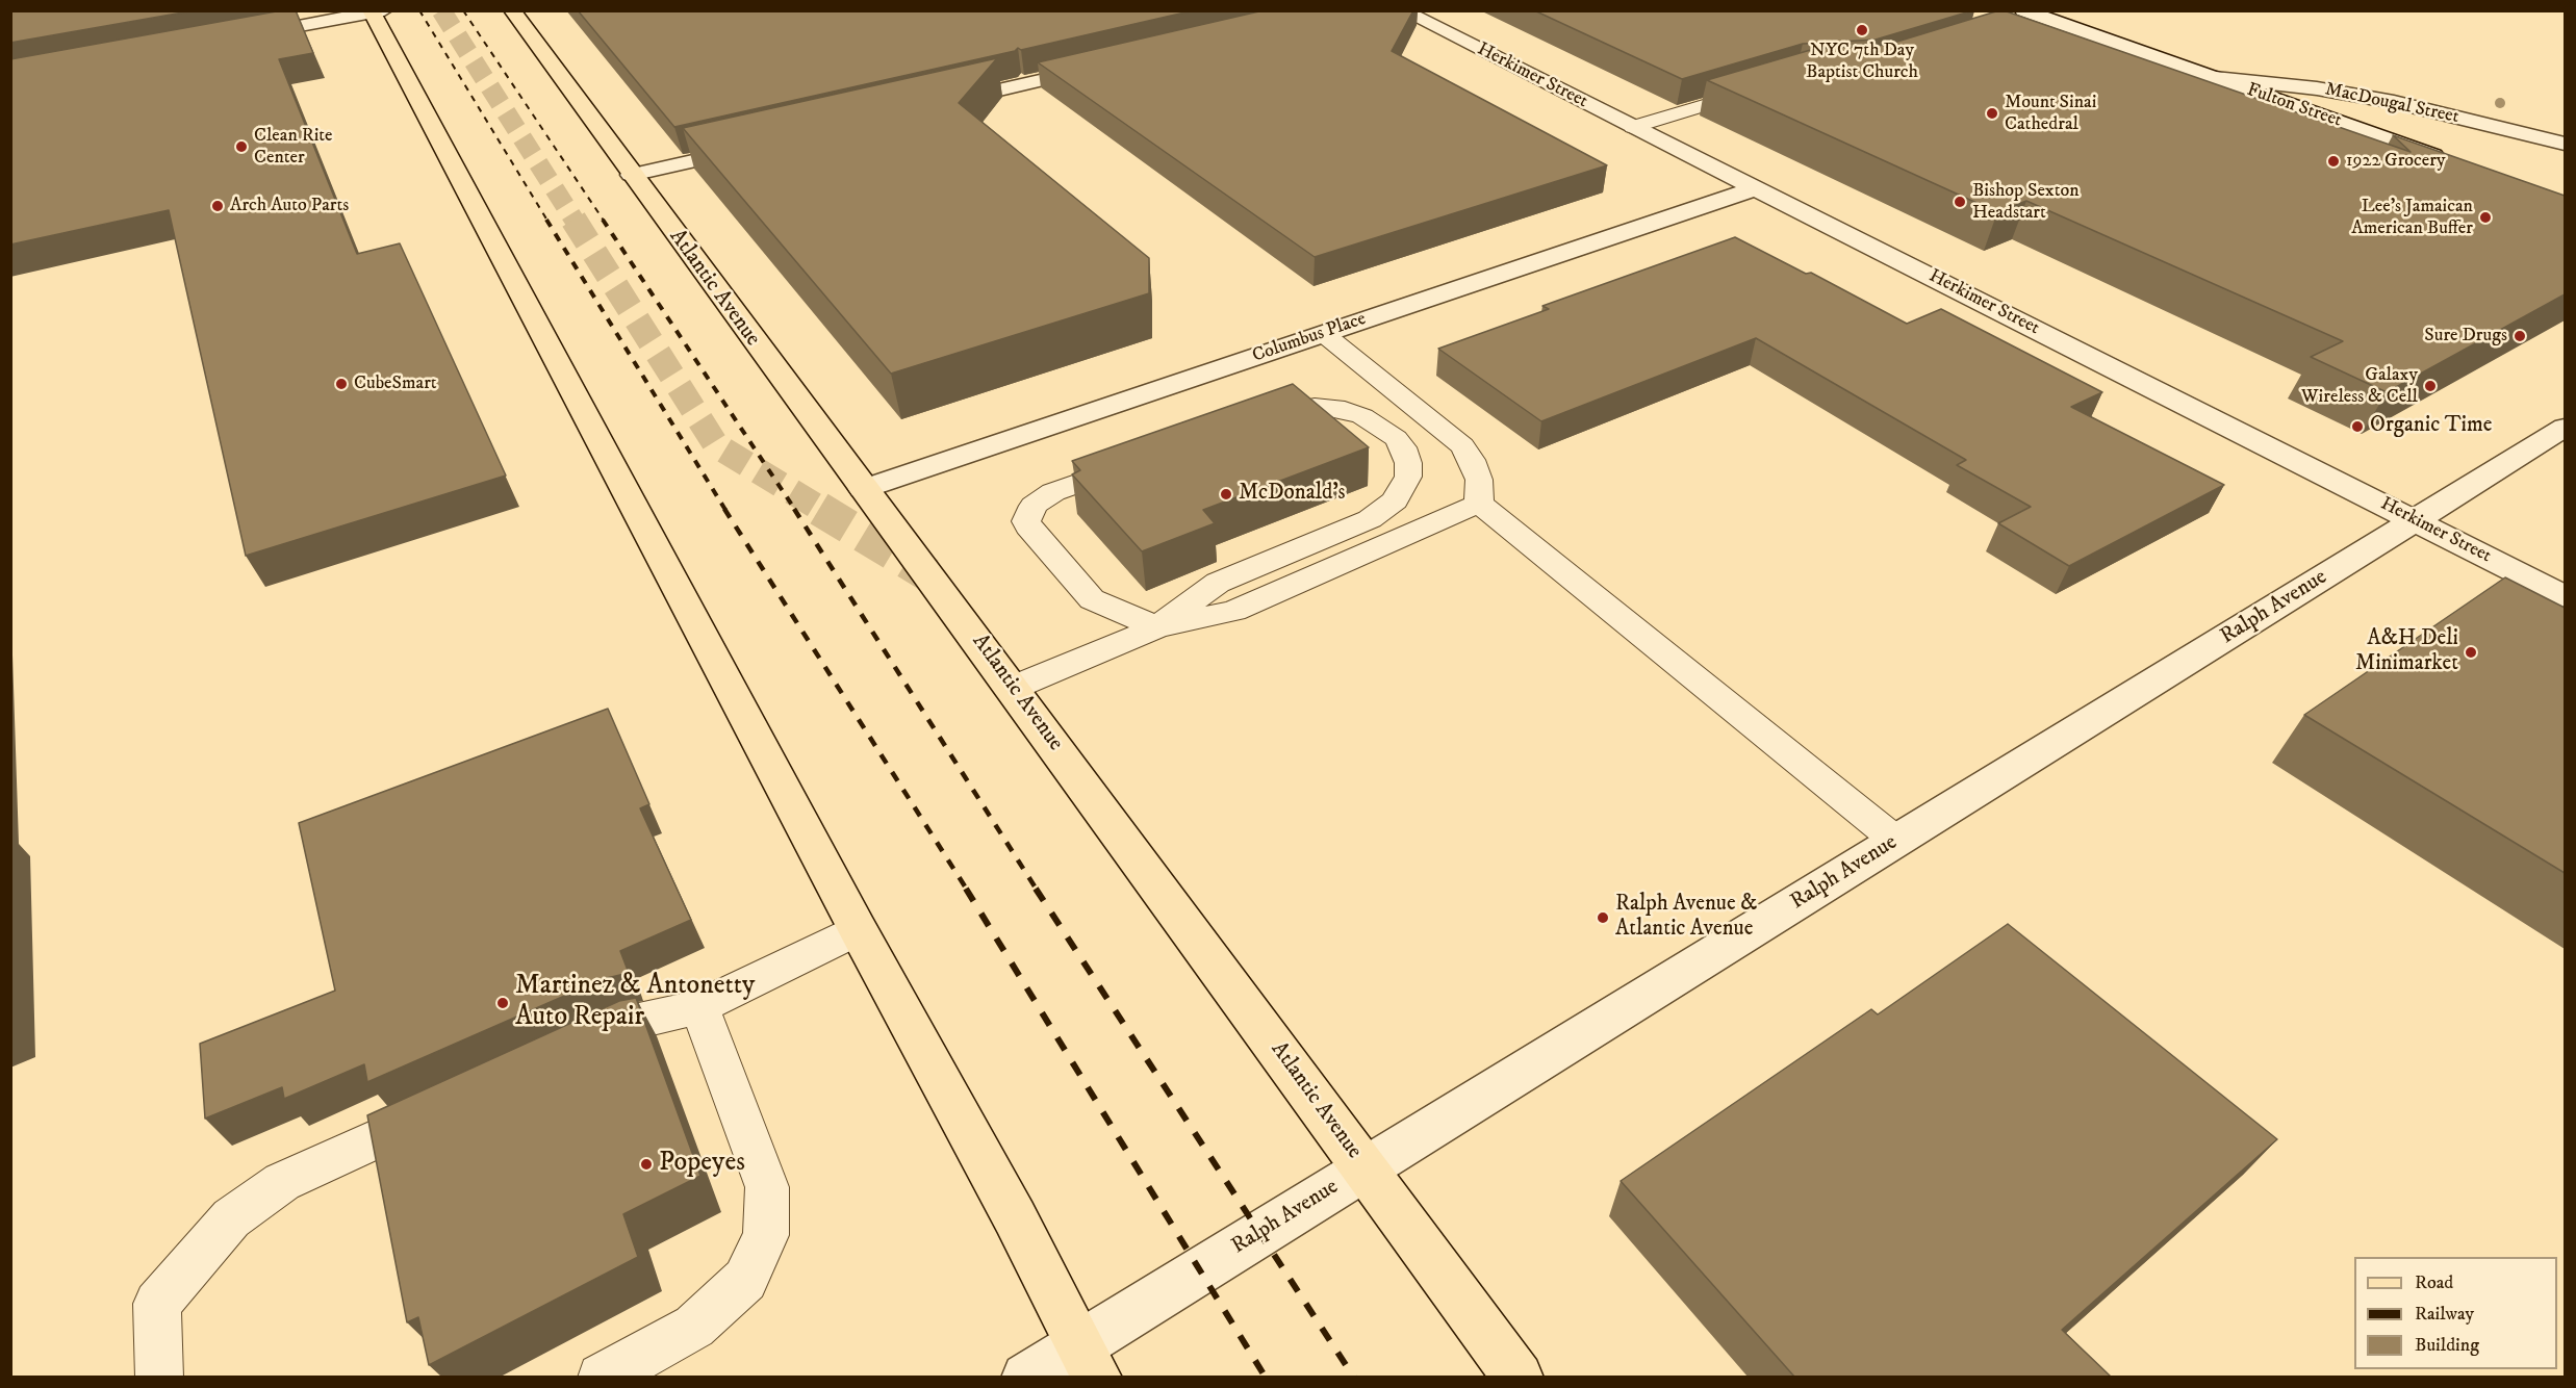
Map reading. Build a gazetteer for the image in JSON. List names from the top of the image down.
{
  "streets": {
    "main road": ["Atlantic Avenue"],
    "street": [
      "Herkimer Street",
      "MacDougal Street",
      "Fulton Street",
      "Columbus Place",
      "Ralph Avenue"
    ]
  },
  "crossings": [
    ["Herkimer Street", "Columbus Place"],
    ["Herkimer Street", "Ralph Avenue"],
    ["MacDougal Street", "Fulton Street"],
    ["Atlantic Avenue", "Columbus Place"],
    ["Atlantic Avenue", "Ralph Avenue"]
  ],
  "places": [
    "NYC 7th Day Baptist Church",
    "Mount Sinai Cathedral",
    "Clean Rite Center",
    "1922 Grocery",
    "Bishop Sexton Headstart",
    "Arch Auto Parts",
    "Lee's Jamaican American Buffer",
    "Sure Drugs",
    "CubeSmart",
    "Galaxy Wireless & Cell",
    "Organic Time",
    "McDonald's",
    "A&H Deli Minimarket",
    "Ralph Avenue & Atlantic Avenue",
    "Martinez & Antonetty Auto Repair",
    "Popeyes"
  ],
  "legend": ["Road", "Railway", "Building"]
}
